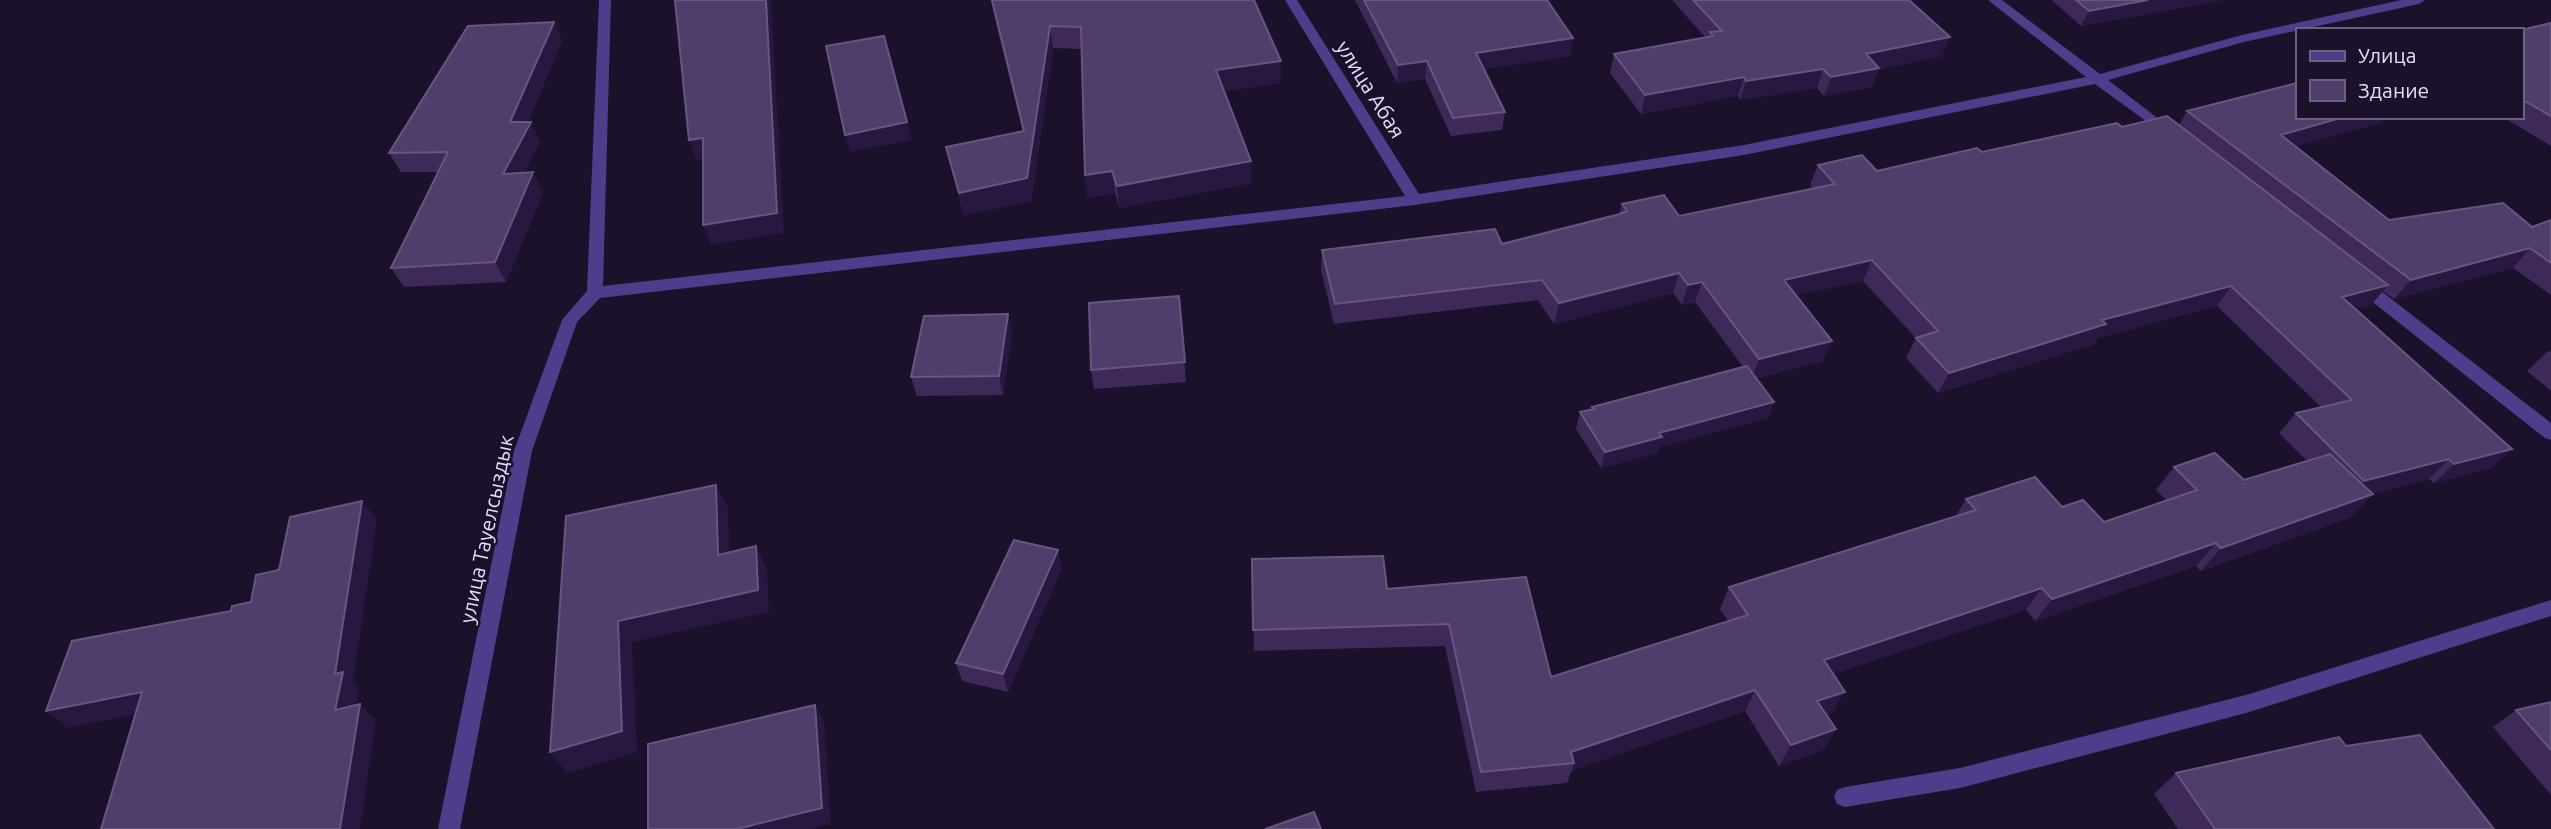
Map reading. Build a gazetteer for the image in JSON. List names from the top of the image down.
{
  "streets": {
    "street": ["улица Абая", "улица Тауелсыздык"]
  },
  "legend": ["Улица", "Здание"]
}
